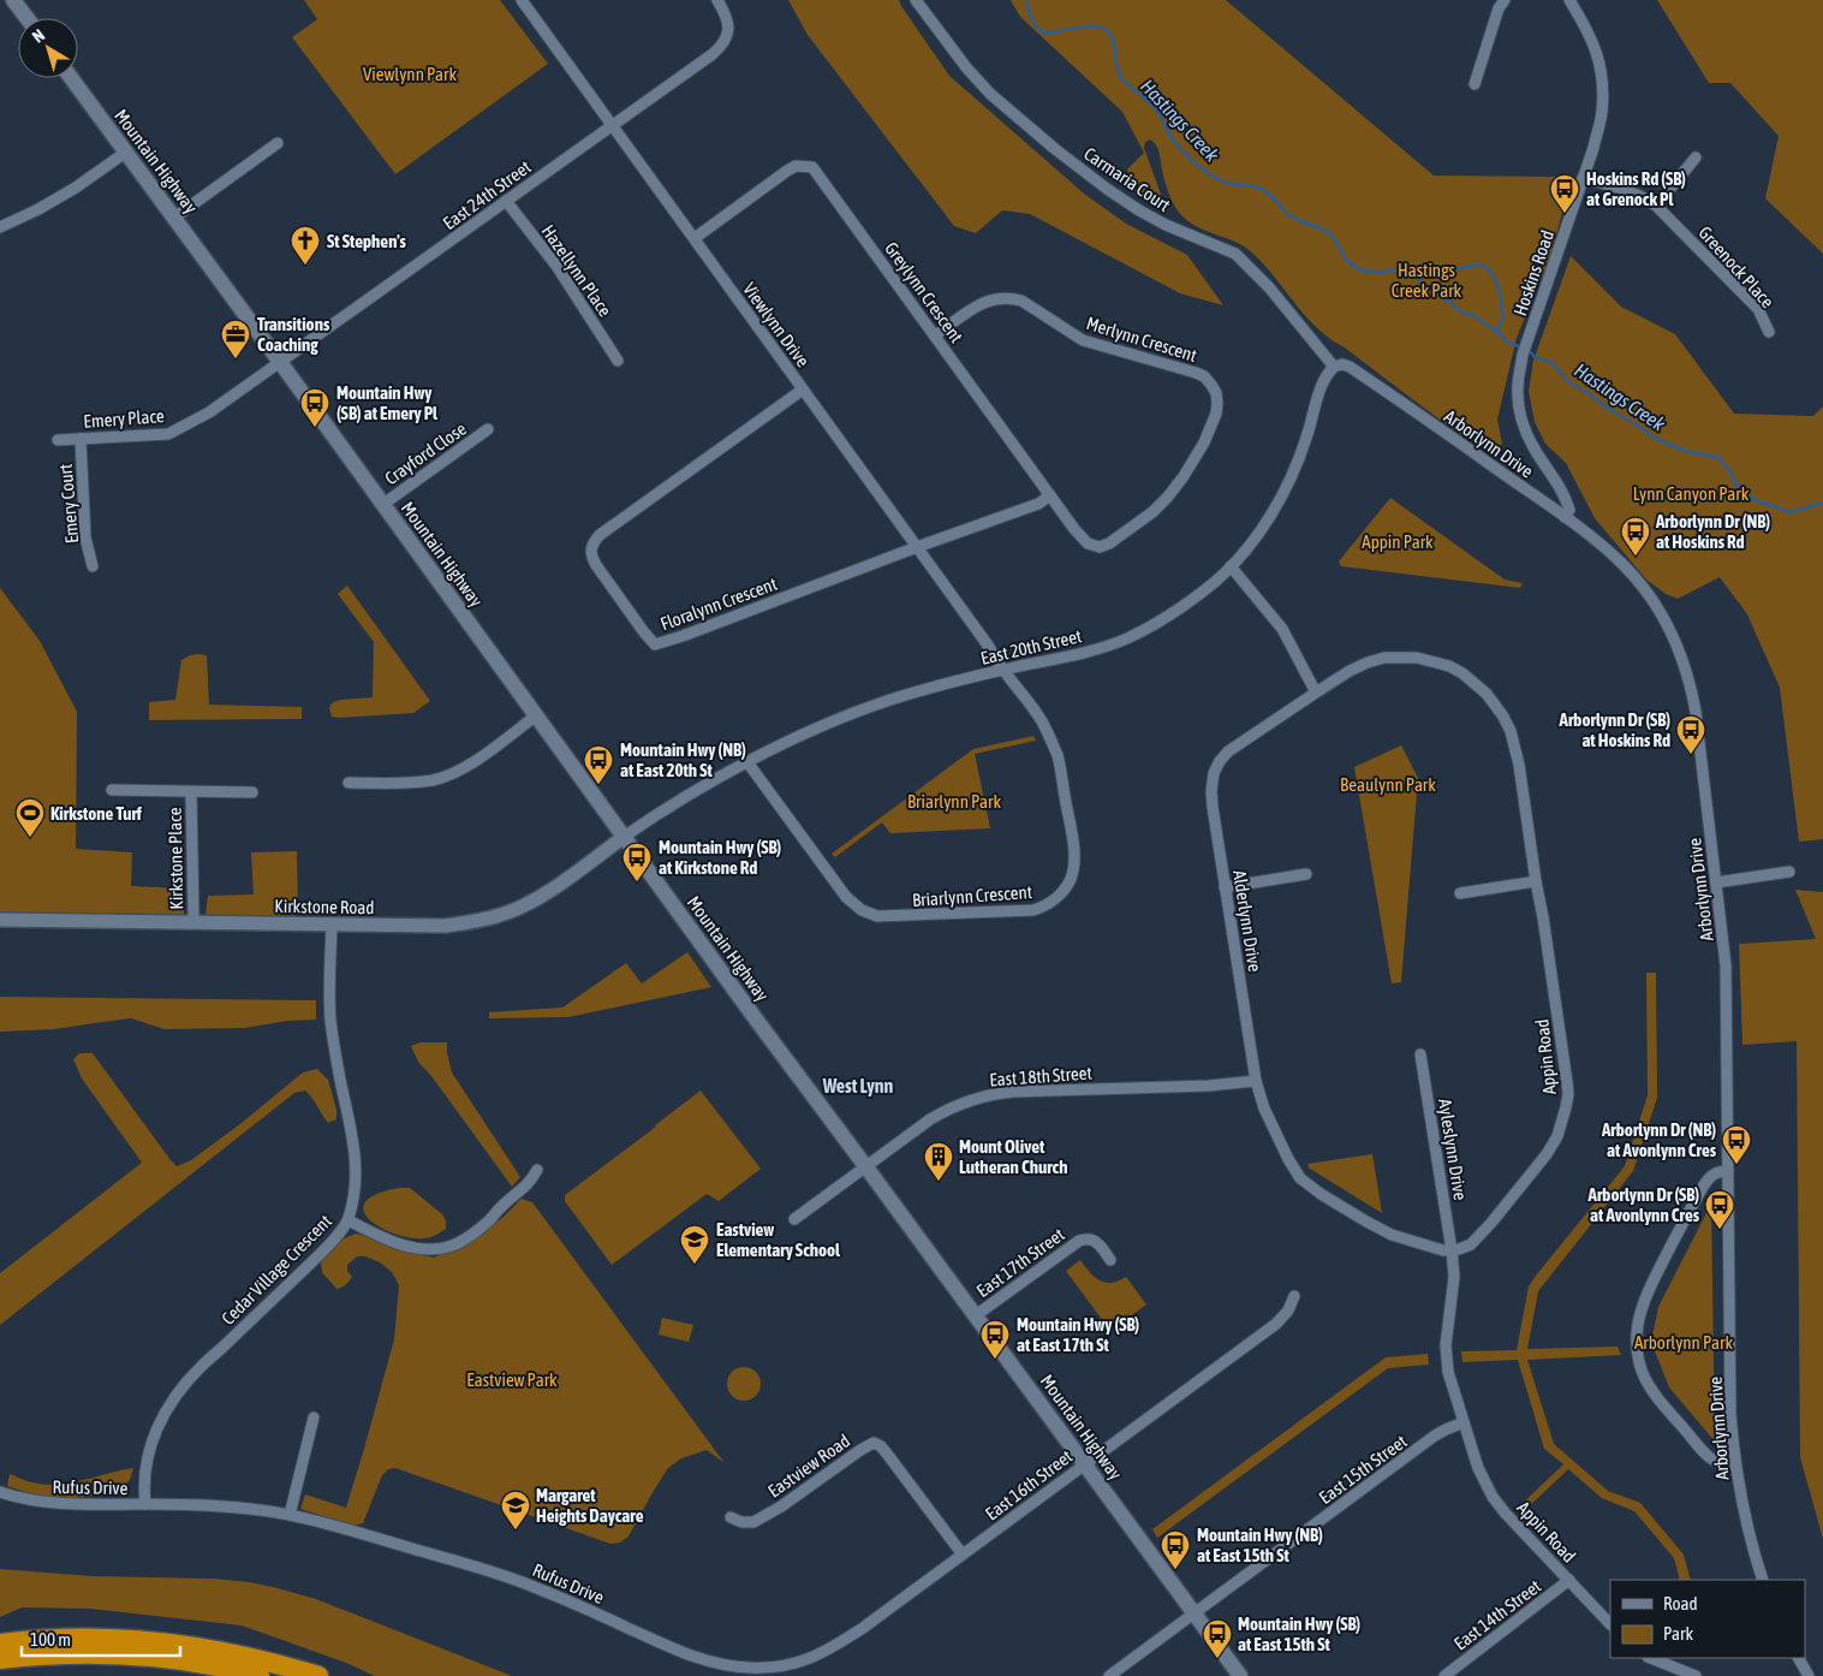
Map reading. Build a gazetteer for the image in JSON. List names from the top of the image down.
{
  "streets": {
    "main road": ["Mountain Highway"],
    "street": [
      "Carmaria Court",
      "East 24th Street",
      "Greenock Place",
      "Hazellynn Place",
      "Hoskins Road",
      "Greylynn Crescent",
      "Viewlynn Drive",
      "Merlynn Crescent",
      "Emery Place",
      "Arborlynn Drive",
      "Crayford Close",
      "Emery Court",
      "Floralynn Crescent",
      "East 20th Street",
      "Kirkstone Place",
      "Briarlynn Crescent",
      "Kirkstone Road",
      "Alderlynn Drive",
      "Appin Road",
      "East 18th Street",
      "Ayleslynn Drive",
      "East 17th Street",
      "Cedar Village Crescent",
      "Eastview Road",
      "East 15th Street",
      "East 16th Street",
      "Rufus Drive",
      "East 14th Street"
    ]
  },
  "crossings": [
    ["Mountain Highway", "East 24th Street"],
    ["Mountain Highway", "Emery Place"],
    ["Mountain Highway", "Crayford Close"],
    ["Mountain Highway", "East 20th Street"],
    ["Mountain Highway", "Kirkstone Road"],
    ["Mountain Highway", "East 18th Street"],
    ["Mountain Highway", "East 17th Street"],
    ["Mountain Highway", "East 15th Street"],
    ["Mountain Highway", "East 16th Street"],
    ["Carmaria Court", "Arborlynn Drive"],
    ["Carmaria Court", "East 20th Street"],
    ["East 24th Street", "Hazellynn Place"],
    ["East 24th Street", "Viewlynn Drive"],
    ["East 24th Street", "Emery Place"],
    ["Greenock Place", "Hoskins Road"],
    ["Hoskins Road", "Arborlynn Drive"],
    ["Greylynn Crescent", "Viewlynn Drive"],
    ["Greylynn Crescent", "Merlynn Crescent"],
    ["Greylynn Crescent", "Floralynn Crescent"],
    ["Viewlynn Drive", "Floralynn Crescent"],
    ["Viewlynn Drive", "East 20th Street"],
    ["Viewlynn Drive", "Briarlynn Crescent"],
    ["Emery Place", "Emery Court"],
    ["Arborlynn Drive", "East 20th Street"],
    ["East 20th Street", "Briarlynn Crescent"],
    ["East 20th Street", "Kirkstone Road"],
    ["Kirkstone Place", "Kirkstone Road"],
    ["Kirkstone Road", "Cedar Village Crescent"],
    ["Alderlynn Drive", "Appin Road"],
    ["Alderlynn Drive", "East 18th Street"],
    ["Alderlynn Drive", "Ayleslynn Drive"],
    ["Appin Road", "Ayleslynn Drive"],
    ["Appin Road", "East 15th Street"],
    ["Appin Road", "East 14th Street"],
    ["Cedar Village Crescent", "Rufus Drive"],
    ["Eastview Road", "East 16th Street"],
    ["East 16th Street", "Rufus Drive"]
  ],
  "districts": ["West Lynn"],
  "water": ["Hastings Creek"],
  "parks": [
    "Viewlynn Park",
    "Hastings Creek Park",
    "Lynn Canyon Park",
    "Appin Park",
    "Beaulynn Park",
    "Briarlynn Park",
    "Arborlynn Park",
    "Eastview Park"
  ],
  "places": {
    "bus stop": [
      "Hoskins Rd (SB) at Grenock Pl",
      "Mountain Hwy (SB) at Emery Pl",
      "Arborlynn Dr (NB) at Hoskins Rd",
      "Arborlynn Dr (SB) at Hoskins Rd",
      "Mountain Hwy (NB) at East 20th St",
      "Mountain Hwy (SB) at Kirkstone Rd",
      "Arborlynn Dr (NB) at Avonlynn Cres",
      "Arborlynn Dr (SB) at Avonlynn Cres",
      "Mountain Hwy (SB) at East 17th St",
      "Mountain Hwy (NB) at East 15th St",
      "Mountain Hwy (SB) at East 15th St"
    ],
    "church": ["St Stephen's"],
    "office": ["Transitions Coaching"],
    "sports": ["Kirkstone Turf"],
    "building": ["Mount Olivet Lutheran Church"],
    "school or university": ["Eastview Elementary School", "Margaret Heights Daycare"]
  },
  "legend": ["Road", "Park"],
  "scale_bar": "100 m",
  "north": "top left"
}
